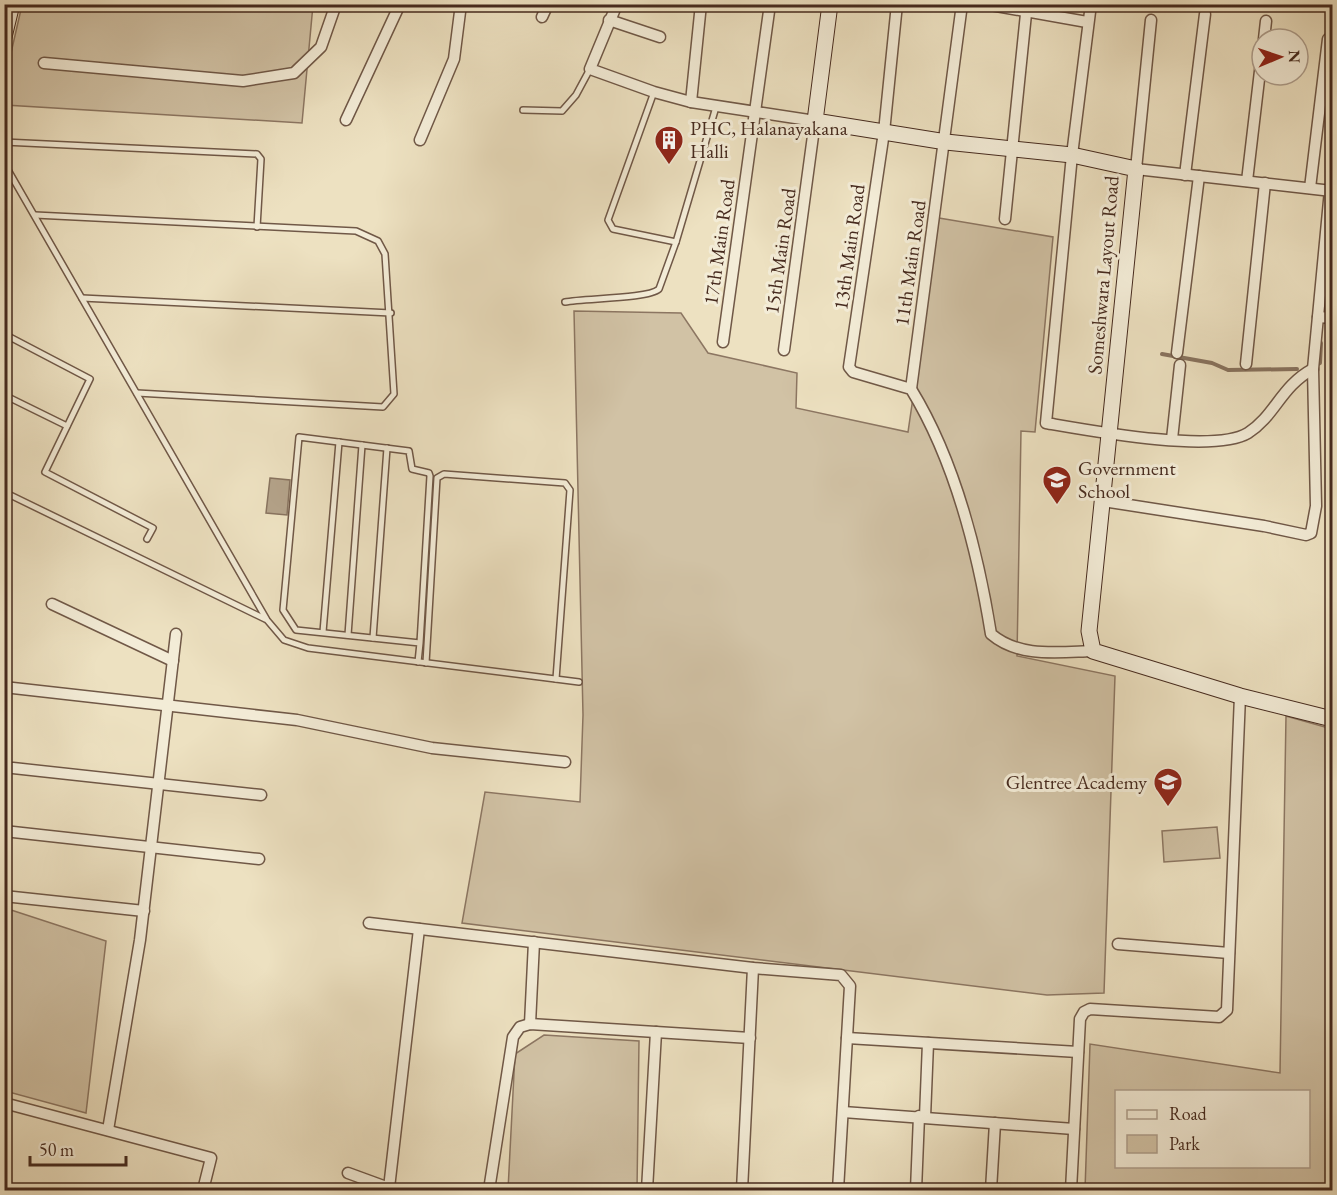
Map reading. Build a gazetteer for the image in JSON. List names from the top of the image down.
{
  "streets": {
    "street": [
      "17th Main Road",
      "13th Main Road",
      "15th Main Road",
      "11th Main Road",
      "Someshwara Layout Road"
    ]
  },
  "crossings": [
    ["17th Main Road", "Someshwara Layout Road"],
    ["13th Main Road", "11th Main Road"],
    ["13th Main Road", "Someshwara Layout Road"],
    ["15th Main Road", "Someshwara Layout Road"],
    ["11th Main Road", "Someshwara Layout Road"]
  ],
  "places": {
    "building": ["PHC, Halanayakana Halli"],
    "school or university": ["Government School", "Glentree Academy"]
  },
  "legend": ["Road", "Park"],
  "scale_bar": "50 m",
  "north": "right"
}
